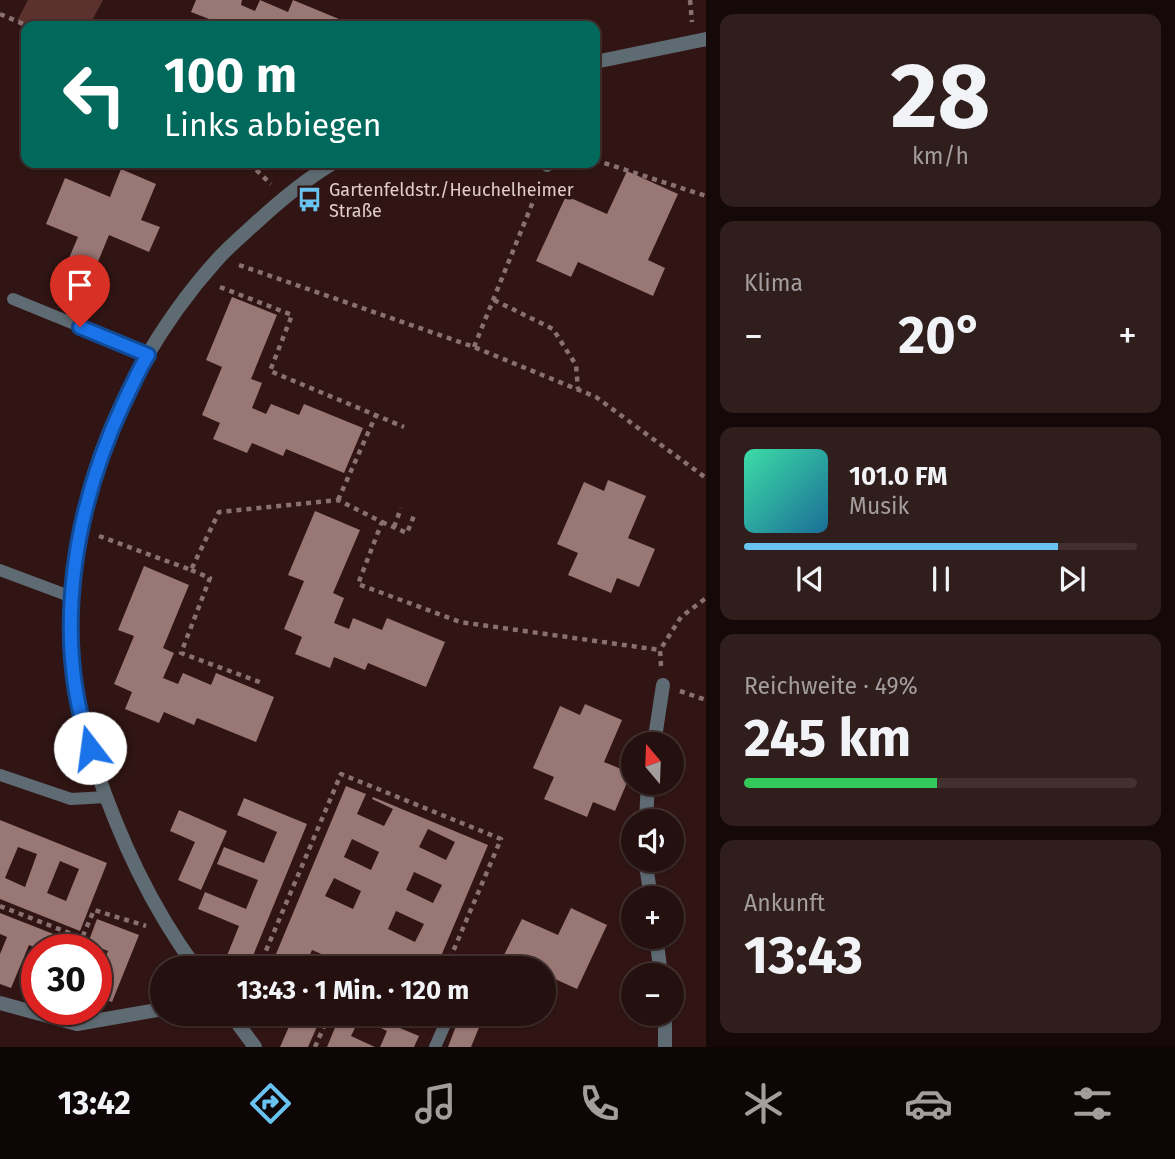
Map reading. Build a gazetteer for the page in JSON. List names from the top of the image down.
{
  "places": {
    "bus stop": ["Gartenfeldstr./Heuchelheimer Straße"]
  },
  "north": "top",
  "page": {
    "tile": [
      ["28", "km/h"],
      "Klima",
      ["Reichweite · 49%", "245 km"],
      ["Ankunft", "13:43"]
    ],
    "turn": ["100 m", "Links abbiegen"],
    "heat": ["−", "20°", "+"],
    "song": ["101.0 FM", "Musik"],
    "map_buttons": ["+", "−"],
    "limit": "30",
    "trip": "13:43 · 1 Min. · 120 m",
    "tabs": "13:42"
  }
}
